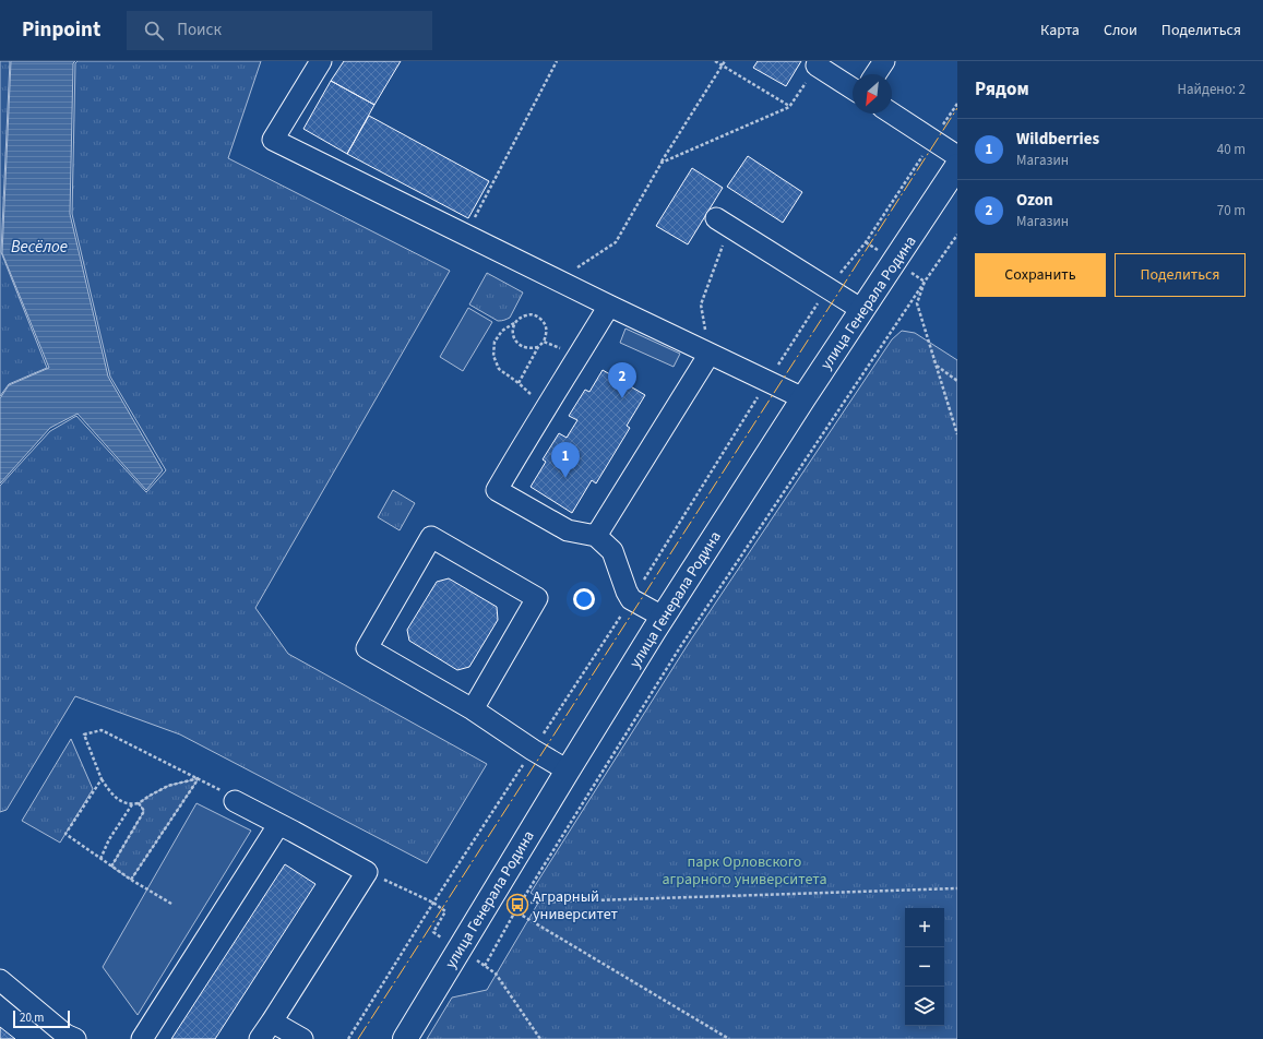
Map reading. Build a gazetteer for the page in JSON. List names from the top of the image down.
{
  "streets": {
    "main road": ["улица Генерала Родина"]
  },
  "water": ["Весёлое"],
  "parks": ["парк Орловского аграрного университета"],
  "places": {
    "bus stop": ["Аграрный университет"]
  },
  "scale_bar": "20 m",
  "north": "bottom left",
  "page": {
    "header": "Pinpoint",
    "search": "Поиск",
    "nav": ["Карта", "Слои", "Поделиться"],
    "heading": ["Рядом", "Найдено: 2"],
    "list": [
      {
        "mark": "1",
        "name": "Wildberries",
        "note": "Магазин",
        "value": "40 m"
      },
      {
        "mark": "2",
        "name": "Ozon",
        "note": "Магазин",
        "value": "70 m"
      }
    ],
    "buttons": ["Сохранить", "Поделиться"],
    "pins": ["2", "1"],
    "map_buttons": ["+", "−"],
    "scale": "20 m"
  }
}
